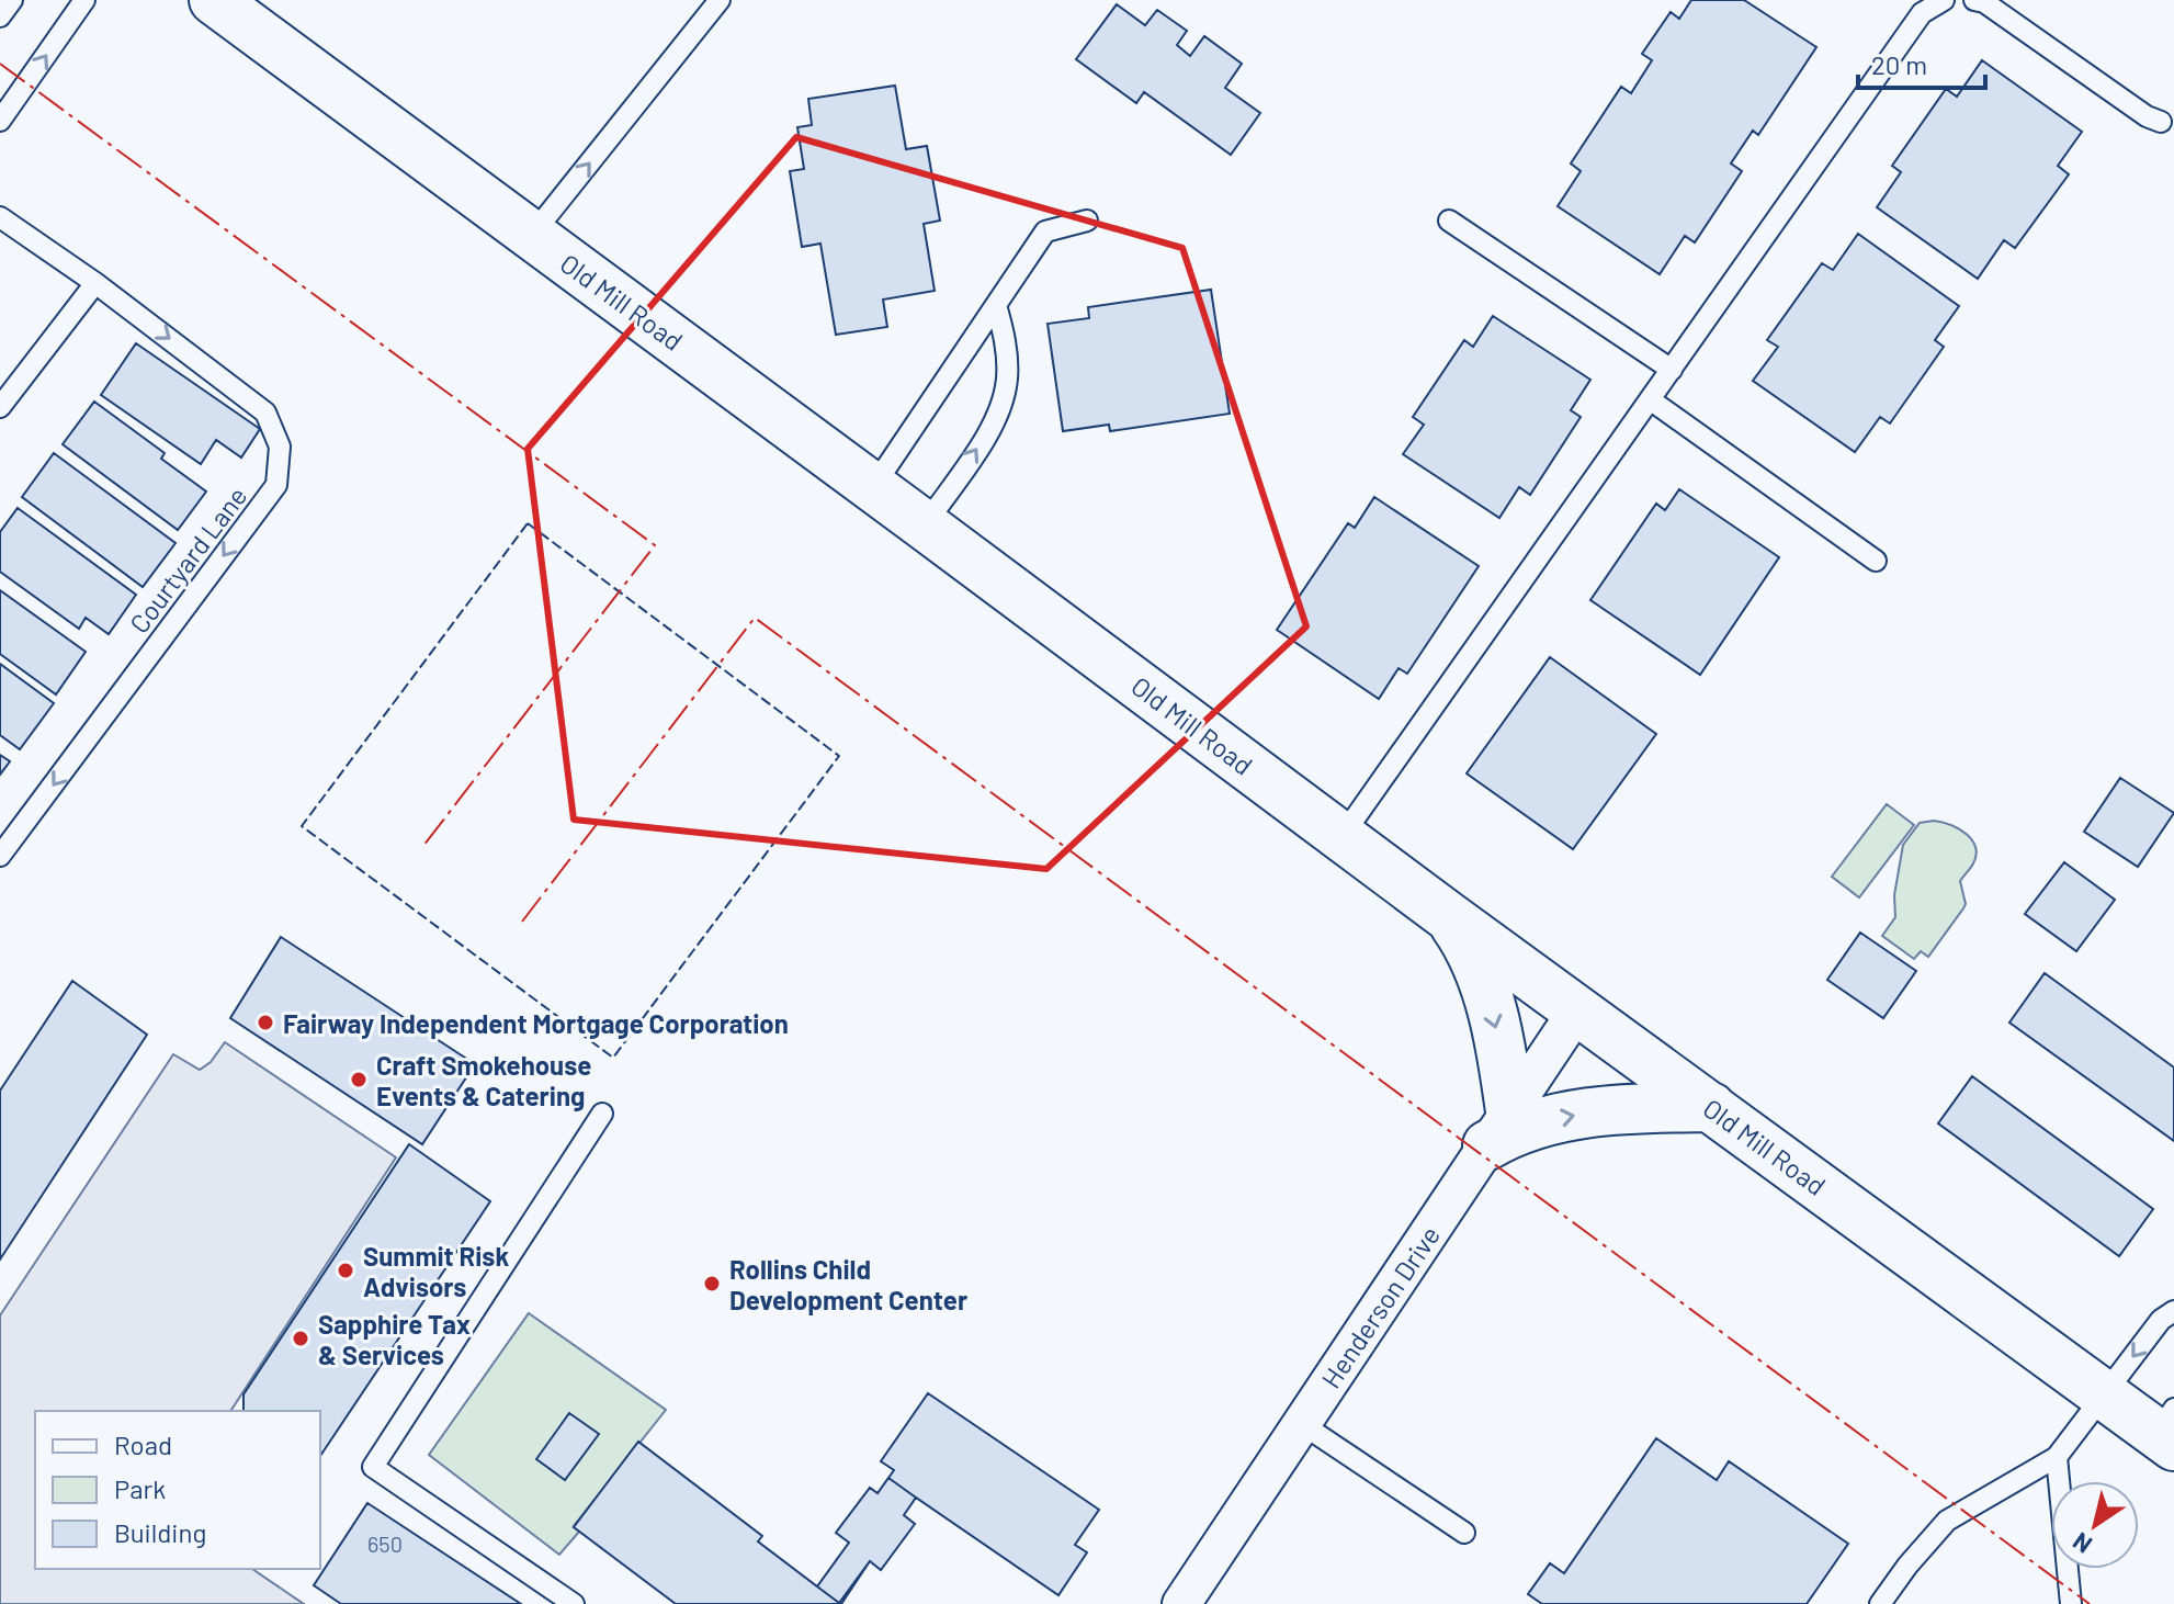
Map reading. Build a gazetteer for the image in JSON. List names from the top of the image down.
{
  "streets": {
    "street": ["Old Mill Road", "Henderson Drive"],
    "lane": ["Courtyard Lane"]
  },
  "crossings": [
    ["Old Mill Road", "Henderson Drive"]
  ],
  "places": [
    "Fairway Independent Mortgage Corporation",
    "Craft Smokehouse Events & Catering",
    "Summit Risk Advisors",
    "Rollins Child Development Center",
    "Sapphire Tax & Services"
  ],
  "house_numbers": ["650"],
  "legend": ["Road", "Park", "Building"],
  "scale_bar": "20 m",
  "north": "bottom left"
}
